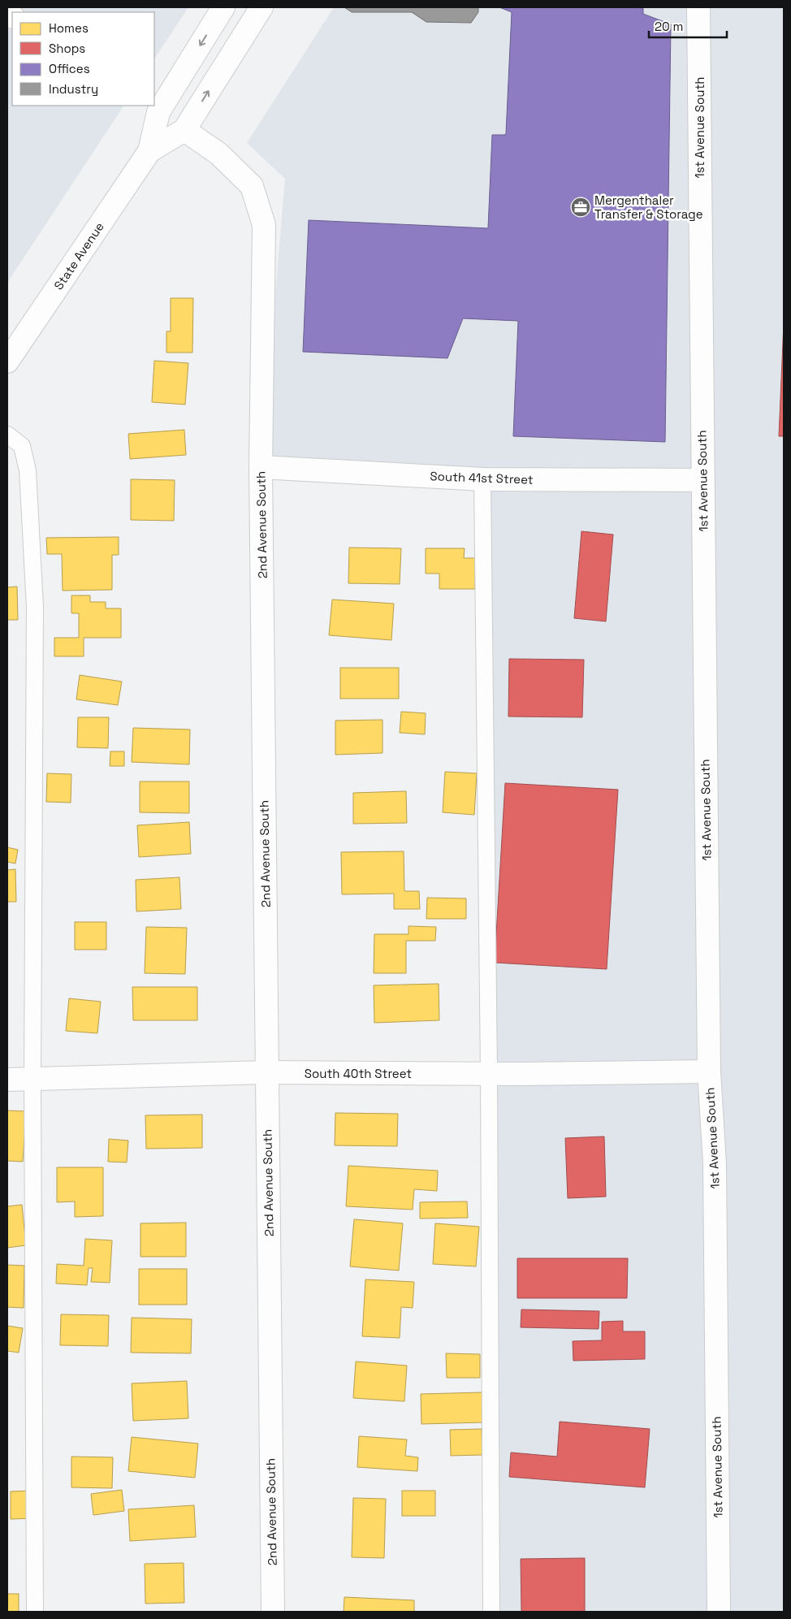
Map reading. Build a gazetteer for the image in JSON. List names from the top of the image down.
{
  "streets": {
    "street": [
      "1st Avenue South",
      "State Avenue",
      "South 41st Street",
      "2nd Avenue South",
      "South 40th Street"
    ]
  },
  "crossings": [
    ["1st Avenue South", "South 41st Street"],
    ["1st Avenue South", "South 40th Street"],
    ["State Avenue", "2nd Avenue South"],
    ["South 41st Street", "2nd Avenue South"],
    ["2nd Avenue South", "South 40th Street"]
  ],
  "places": {
    "office": ["Mergenthaler Transfer & Storage"]
  },
  "legend": [
    "Homes",
    "Shops",
    "Offices",
    "Industry"
  ],
  "scale_bar": "20 m"
}
